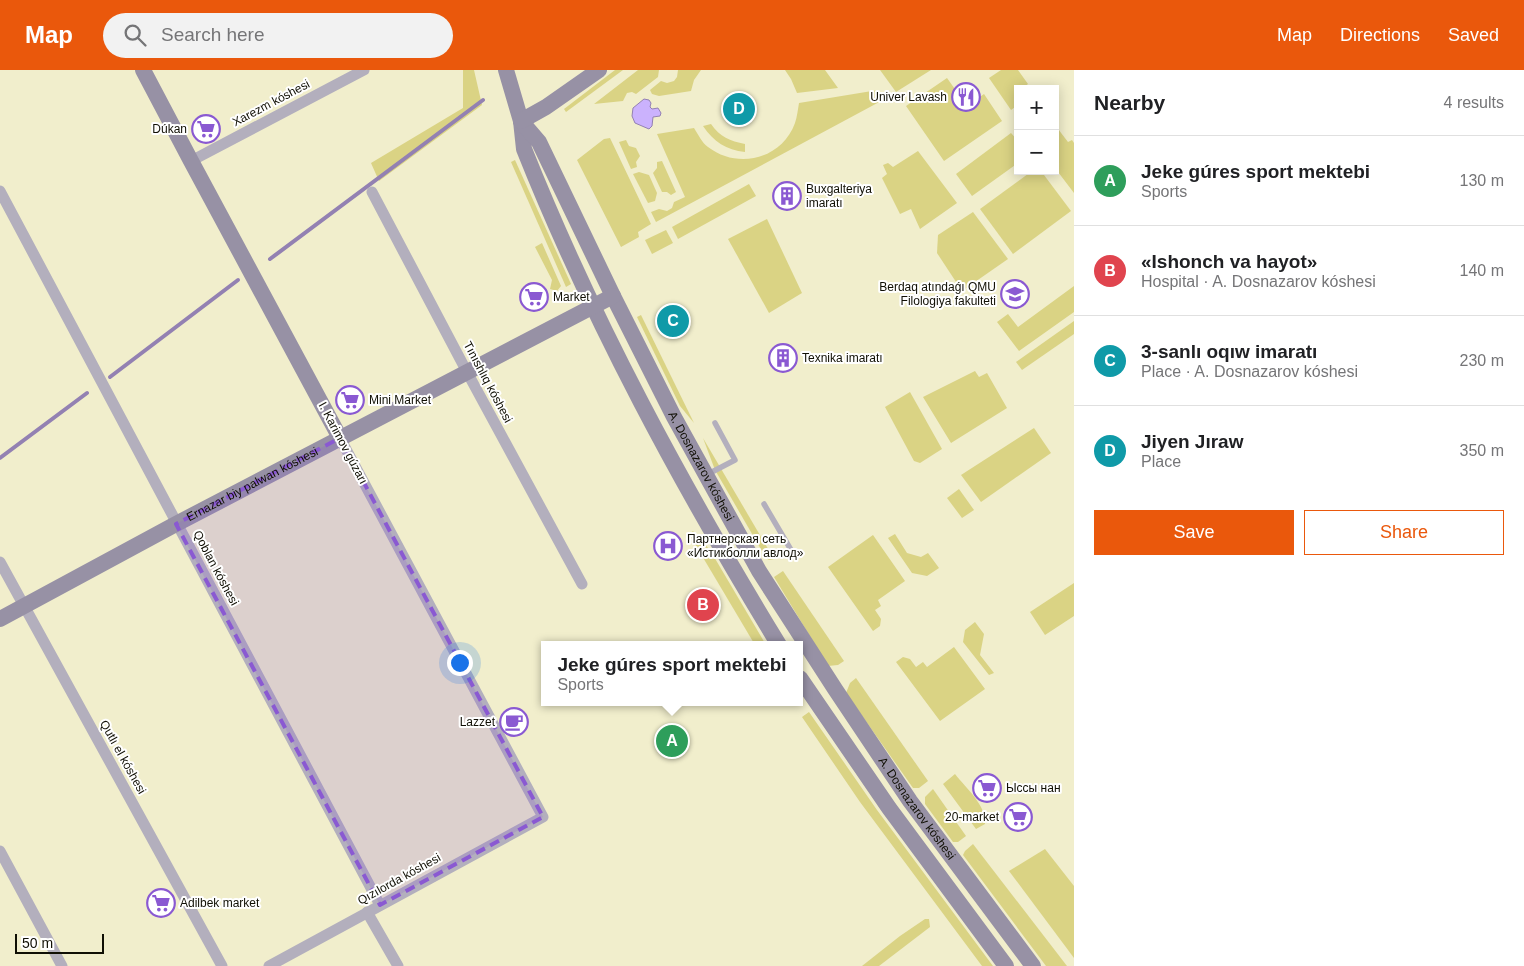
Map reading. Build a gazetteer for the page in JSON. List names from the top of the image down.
{
  "streets": {
    "main road": ["I. Karimov gúzarı", "A. Dosnazarov kóshesi", "Ernazar biy palwan kóshesi"],
    "street": [
      "Xarezm kóshesi",
      "Tınıshlıq kóshesi",
      "Qoblan kóshesi",
      "Qutlı el kóshesi",
      "Qızılorda kóshesi"
    ]
  },
  "crossings": [
    ["Xarezm kóshesi", "I. Karimov gúzarı"],
    ["Tınıshlıq kóshesi", "Ernazar biy palwan kóshesi"],
    ["I. Karimov gúzarı", "Ernazar biy palwan kóshesi"],
    ["I. Karimov gúzarı", "Qızılorda kóshesi"],
    ["A. Dosnazarov kóshesi", "Ernazar biy palwan kóshesi"],
    ["Ernazar biy palwan kóshesi", "Qoblan kóshesi"],
    ["Ernazar biy palwan kóshesi", "Qutlı el kóshesi"],
    ["Qoblan kóshesi", "Qızılorda kóshesi"]
  ],
  "places": {
    "restaurant": ["Univer Lavash"],
    "supermarket": [
      "Dúkan",
      "Market",
      "Mini Market",
      "Ыссы нан",
      "20-market",
      "Adilbek market"
    ],
    "building": ["Buxgalteriya imaratı", "Texnika imaratı"],
    "school or university": ["Berdaq atındaǵı QMU Filologiya fakulteti"],
    "hospital": ["Партнерская сеть «Истикболли авлод»"],
    "cafe": ["Lazzet"]
  },
  "scale_bar": "50 m",
  "page": {
    "header": "Map",
    "search": "Search here",
    "nav": ["Map", "Directions", "Saved"],
    "heading": ["Nearby", "4 results"],
    "map_buttons": ["+", "−"],
    "pins": [
      "D",
      "C",
      "B",
      "A"
    ],
    "list": [
      {
        "mark": "A",
        "name": "Jeke gúres sport mektebi",
        "note": "Sports",
        "value": "130 m"
      },
      {
        "mark": "B",
        "name": "«Ishonch va hayot»",
        "note": "Hospital · A. Dosnazarov kóshesi",
        "value": "140 m"
      },
      {
        "mark": "C",
        "name": "3-sanlı oqıw imaratı",
        "note": "Place · A. Dosnazarov kóshesi",
        "value": "230 m"
      },
      {
        "mark": "D",
        "name": "Jiyen Jıraw",
        "note": "Place",
        "value": "350 m"
      }
    ],
    "buttons": ["Save", "Share"],
    "popup": ["Jeke gúres sport mektebi", "Sports"],
    "scale": "50 m"
  }
}
